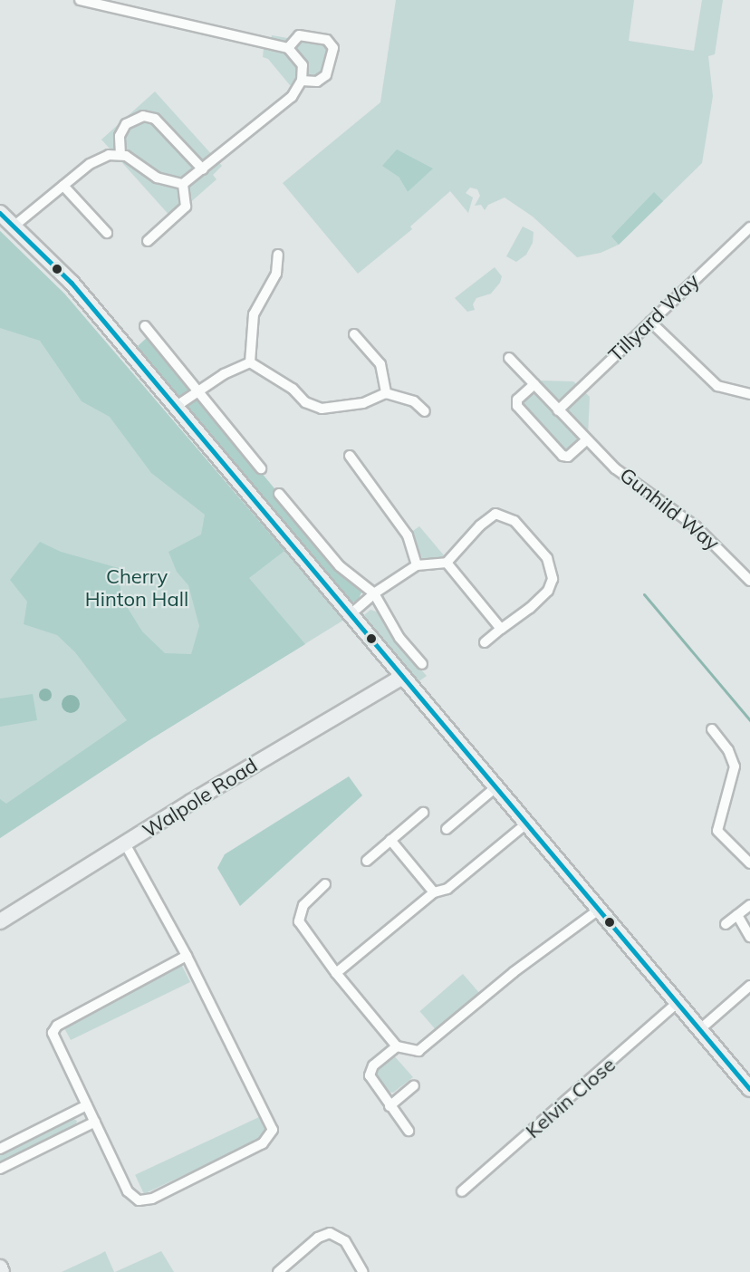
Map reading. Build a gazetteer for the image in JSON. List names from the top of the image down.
{
  "streets": {
    "street": [
      "Tillyard Way",
      "Gunhild Way",
      "Walpole Road",
      "Kelvin Close"
    ]
  },
  "crossings": [
    ["Tillyard Way", "Gunhild Way"]
  ],
  "parks": ["Cherry Hinton Hall"]
}
